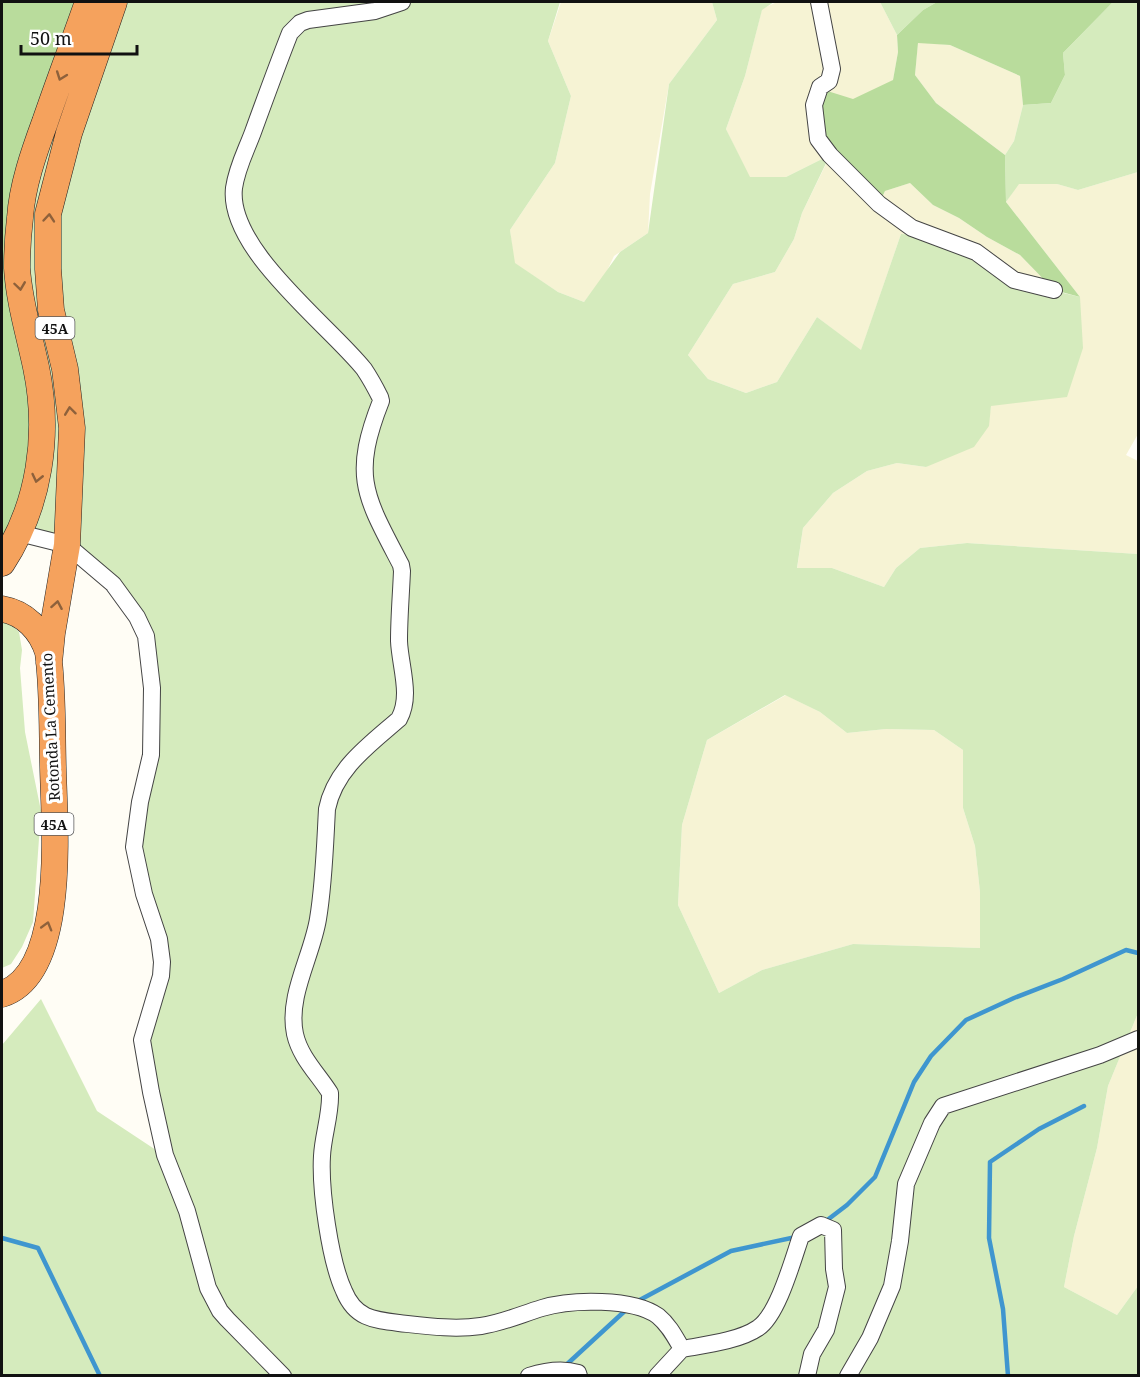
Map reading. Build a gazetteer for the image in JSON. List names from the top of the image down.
{
  "streets": {
    "highway": ["45A", "Rotonda La Cemento"]
  },
  "crossings": [
    ["45A", "Rotonda La Cemento"]
  ],
  "one_way": ["Rotonda La Cemento"],
  "scale_bar": "50 m"
}
